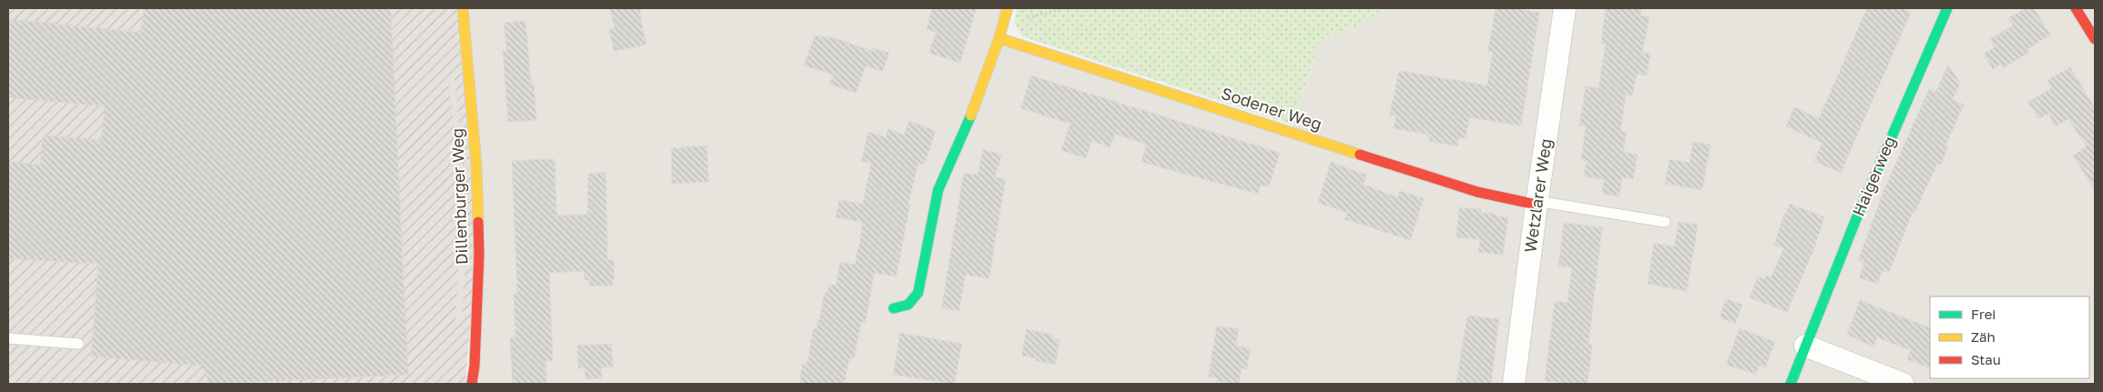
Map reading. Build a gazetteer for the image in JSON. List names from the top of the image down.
{
  "streets": {
    "street": [
      "Sodener Weg",
      "Haigerweg",
      "Wetzlarer Weg",
      "Dillenburger Weg"
    ]
  },
  "crossings": [
    ["Sodener Weg", "Wetzlarer Weg"]
  ],
  "legend": ["Frei", "Zäh", "Stau"]
}
